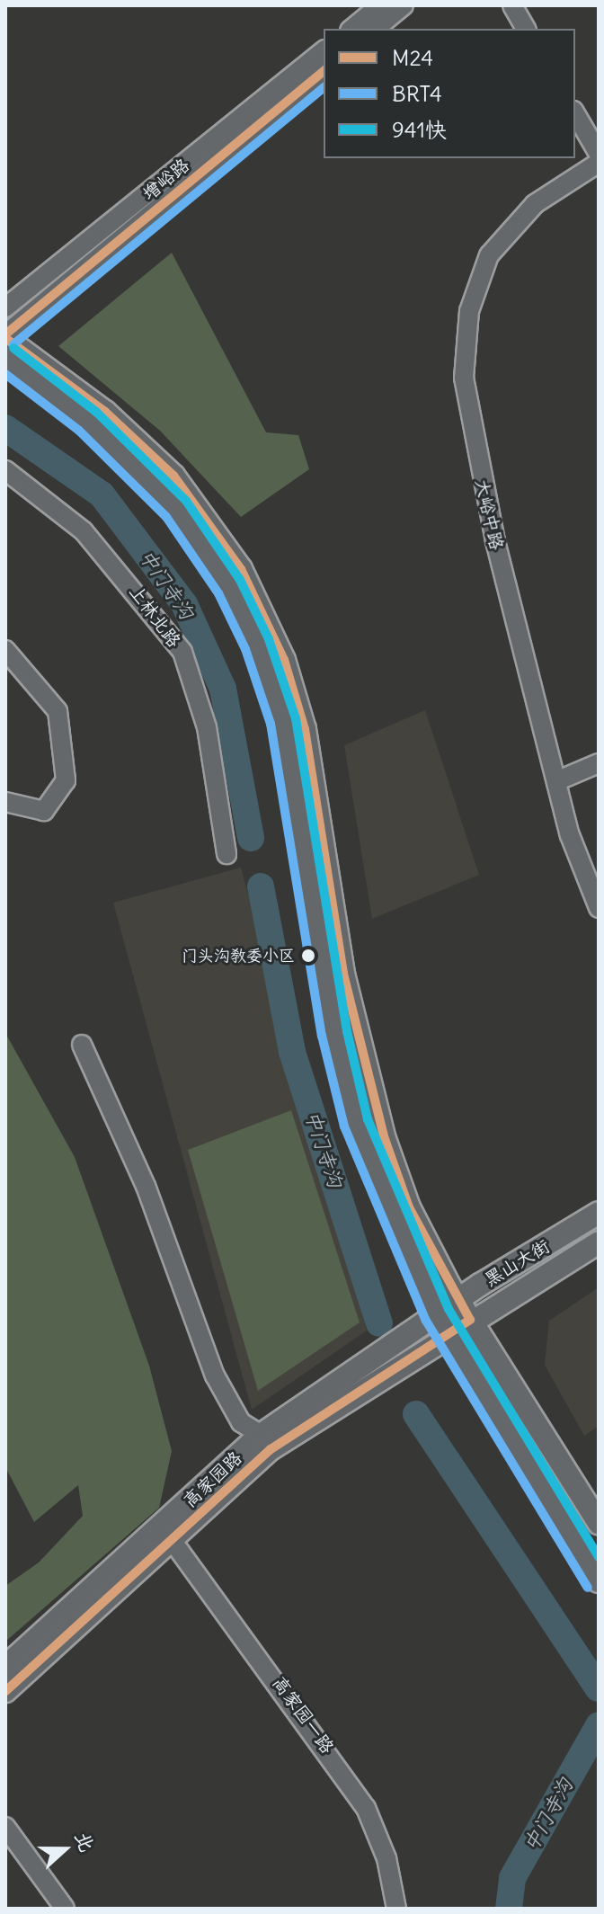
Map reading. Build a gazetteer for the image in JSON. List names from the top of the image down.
{
  "streets": {
    "main road": ["黑山大街", "高家园路"],
    "street": [
      "增峪路",
      "大峪中路",
      "上林北路",
      "高家园一路"
    ]
  },
  "crossings": [
    ["黑山大街", "高家园路"],
    ["高家园路", "高家园一路"]
  ],
  "water": ["中门寺沟"],
  "places": ["门头沟教委小区"],
  "lines": ["transit line M24", "transit line BRT4", "transit line 941快"],
  "legend": ["M24", "BRT4", "941快"],
  "north": "right"
}
